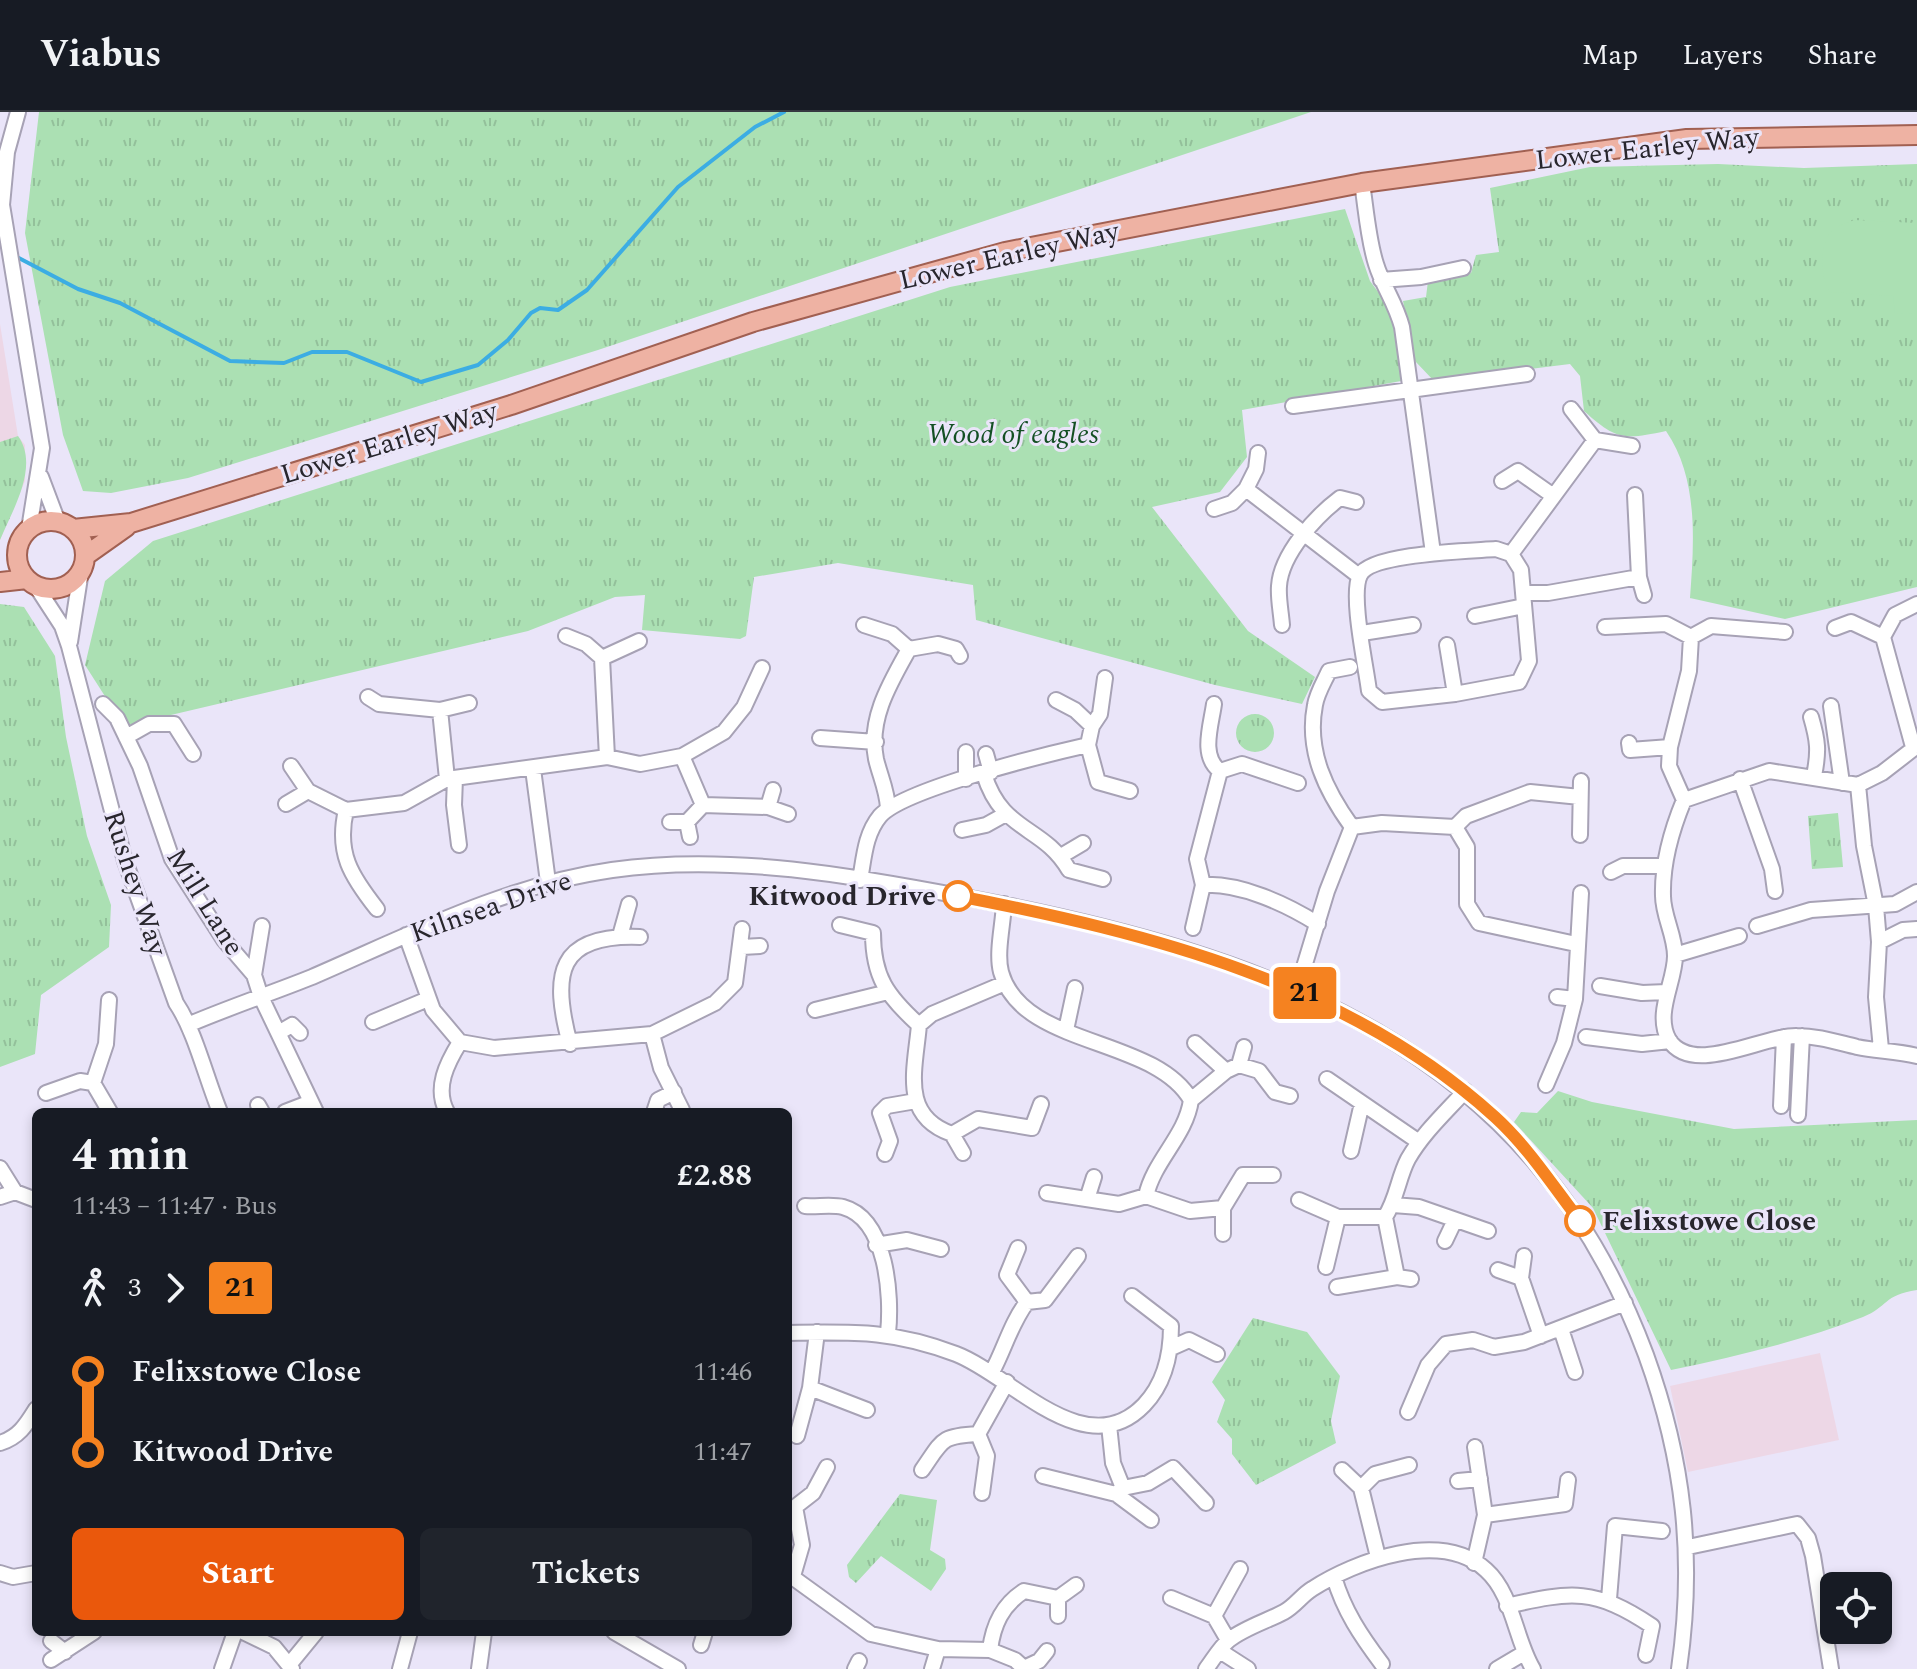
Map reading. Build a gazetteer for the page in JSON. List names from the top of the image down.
{
  "streets": {
    "main road": ["Lower Earley Way"],
    "street": ["Rushey Way", "Mill Lane", "Kilnsea Drive"]
  },
  "crossings": [
    ["Lower Earley Way", "Rushey Way"],
    ["Rushey Way", "Kilnsea Drive"],
    ["Mill Lane", "Kilnsea Drive"]
  ],
  "parks": ["Wood of eagles"],
  "places": ["Kitwood Drive", "Felixstowe Close"],
  "lines": ["bus line 21"],
  "page": {
    "header": "Viabus",
    "nav": ["Map", "Layers", "Share"],
    "on_map": "21",
    "heading": ["4 min", "11:43 – 11:47 · Bus", "£2.88"],
    "legs": ["3", "21"],
    "list": [
      {
        "name": "Felixstowe Close",
        "value": "11:46"
      },
      {
        "name": "Kitwood Drive",
        "value": "11:47"
      }
    ],
    "buttons": ["Start", "Tickets"]
  }
}
